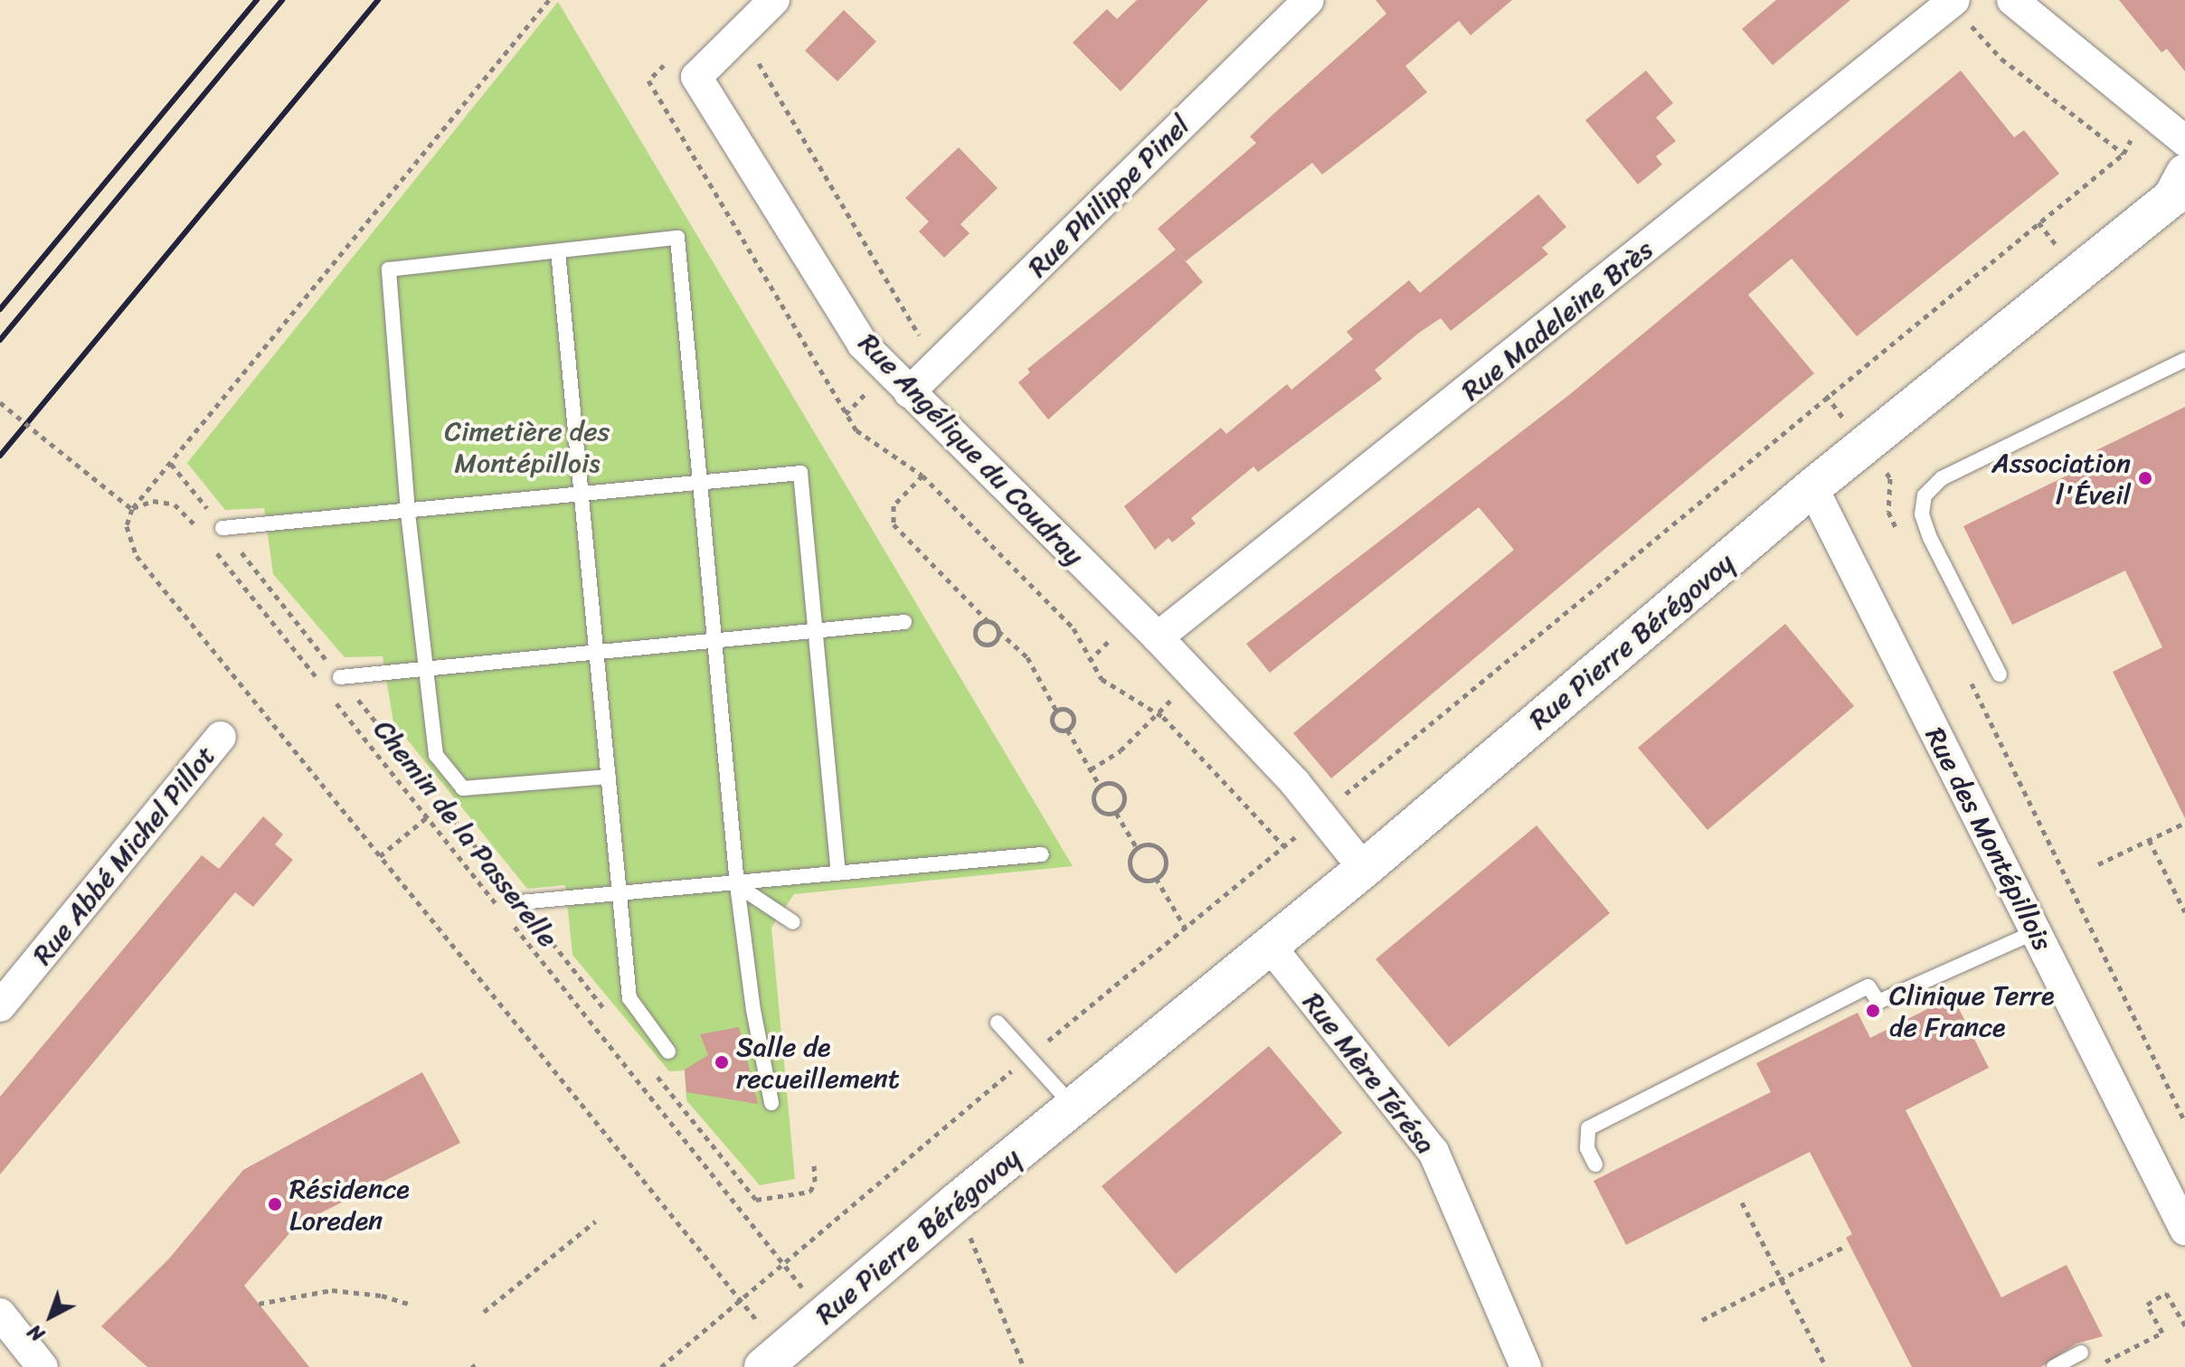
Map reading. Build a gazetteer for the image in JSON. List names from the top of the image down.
{
  "streets": {
    "street": [
      "Rue Philippe Pinel",
      "Rue Madeleine Brès",
      "Rue Angélique du Coudray",
      "Rue Pierre Bérégovoy",
      "Rue des Montépillois",
      "Rue Abbé Michel Pillot",
      "Rue Mère Térésa"
    ],
    "path": ["Chemin de la Passerelle"]
  },
  "crossings": [
    ["Rue Philippe Pinel", "Rue Angélique du Coudray"],
    ["Rue Madeleine Brès", "Rue Angélique du Coudray"],
    ["Rue Angélique du Coudray", "Rue Pierre Bérégovoy"],
    ["Rue Pierre Bérégovoy", "Chemin de la Passerelle"],
    ["Rue Pierre Bérégovoy", "Rue des Montépillois"],
    ["Rue Pierre Bérégovoy", "Rue Mère Térésa"]
  ],
  "parks": ["Cimetière des Montépillois"],
  "places": [
    "Association l'Éveil",
    "Clinique Terre de France",
    "Salle de recueillement",
    "Résidence Loreden"
  ],
  "north": "bottom left"
}
